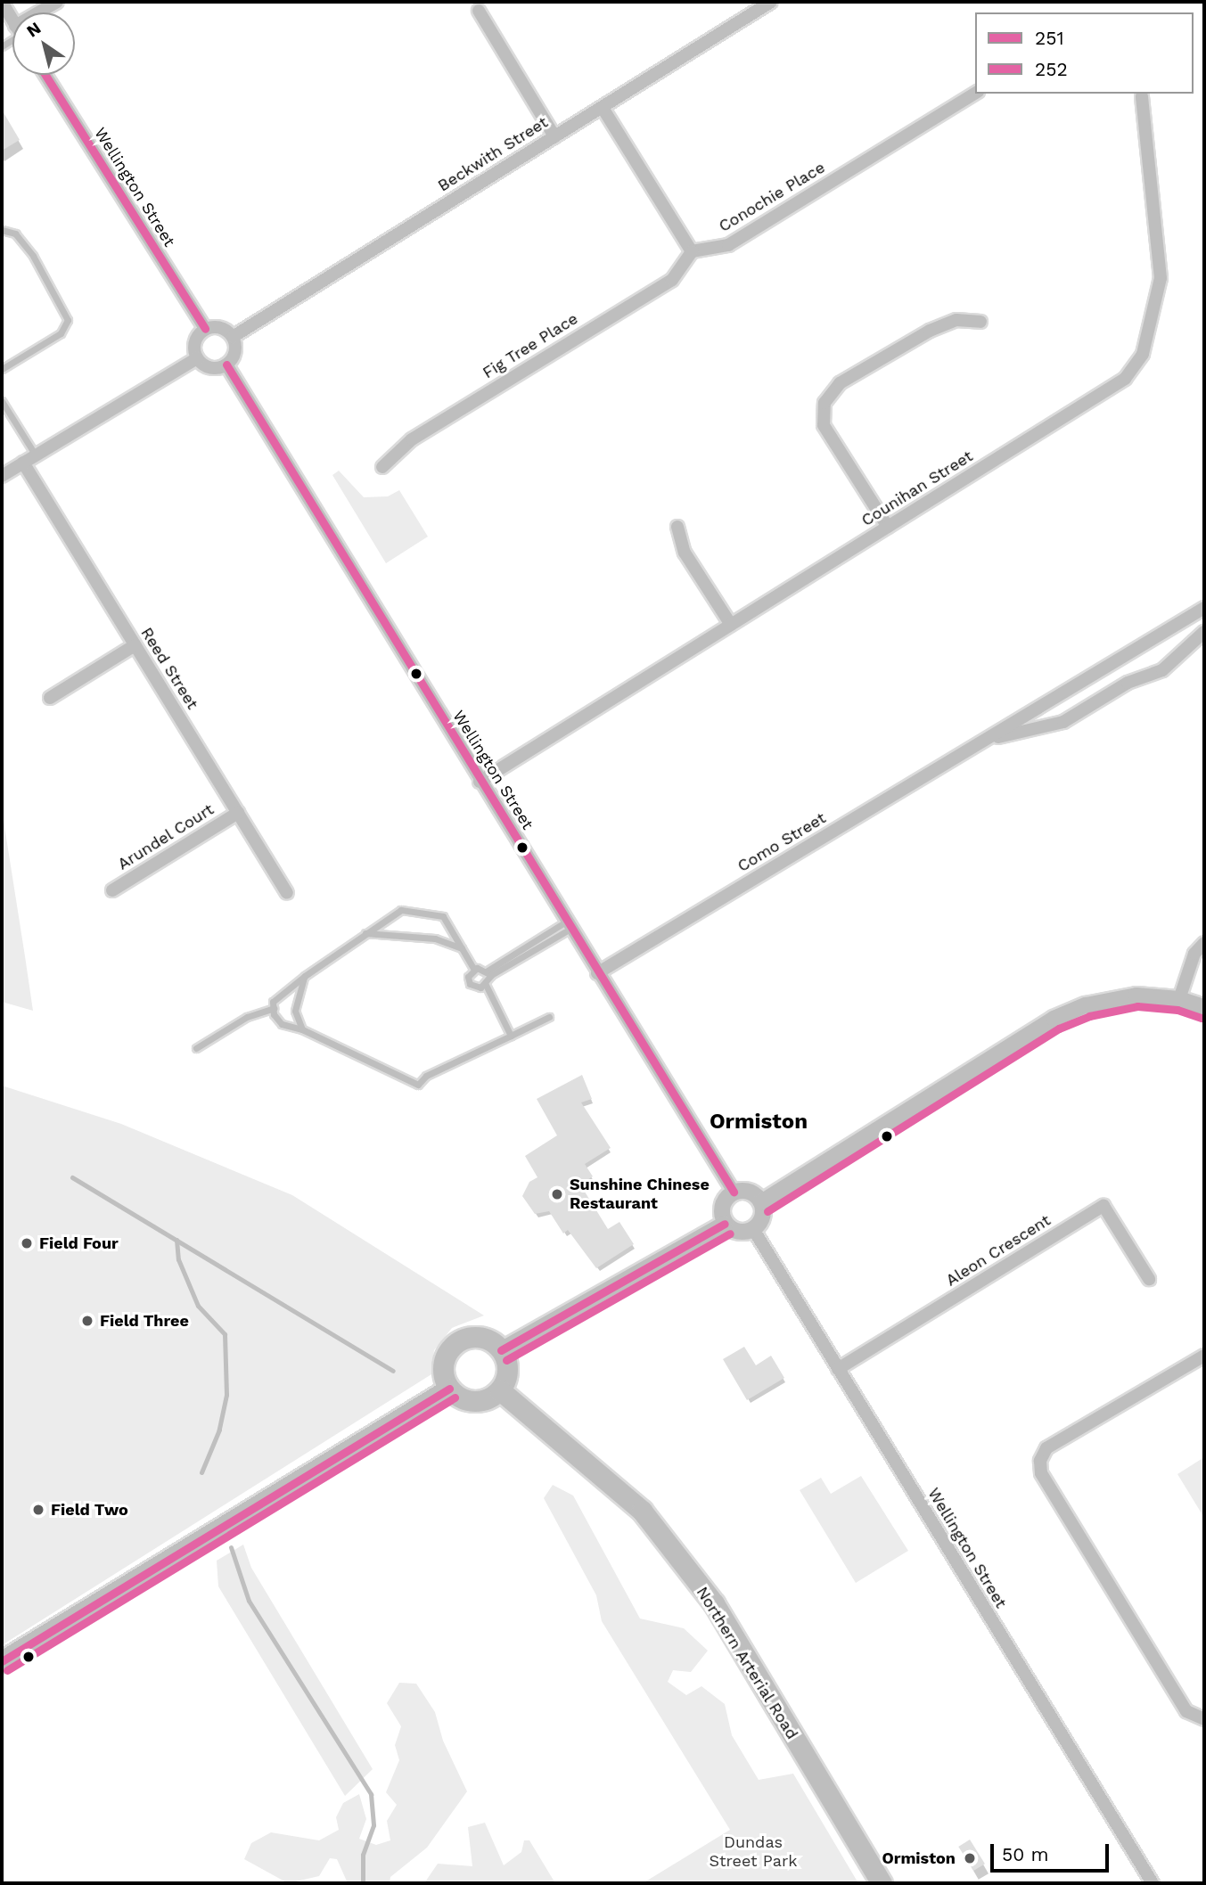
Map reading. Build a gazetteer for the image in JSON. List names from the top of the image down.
{
  "streets": {
    "main road": ["Northern Arterial Road"],
    "street": [
      "Beckwith Street",
      "Wellington Street",
      "Conochie Place",
      "Fig Tree Place",
      "Counihan Street",
      "Reed Street",
      "Arundel Court",
      "Como Street",
      "Aleon Crescent"
    ]
  },
  "crossings": [
    ["Beckwith Street", "Wellington Street"],
    ["Wellington Street", "Counihan Street"],
    ["Wellington Street", "Como Street"],
    ["Wellington Street", "Aleon Crescent"],
    ["Conochie Place", "Fig Tree Place"],
    ["Reed Street", "Arundel Court"]
  ],
  "districts": ["Ormiston"],
  "parks": ["Dundas Street Park"],
  "places": [
    "Sunshine Chinese Restaurant",
    "Field Four",
    "Field Three",
    "Field Two",
    "Ormiston"
  ],
  "lines": ["transit line 251", "transit line 252"],
  "legend": ["251", "252"],
  "scale_bar": "50 m",
  "north": "top left"
}
